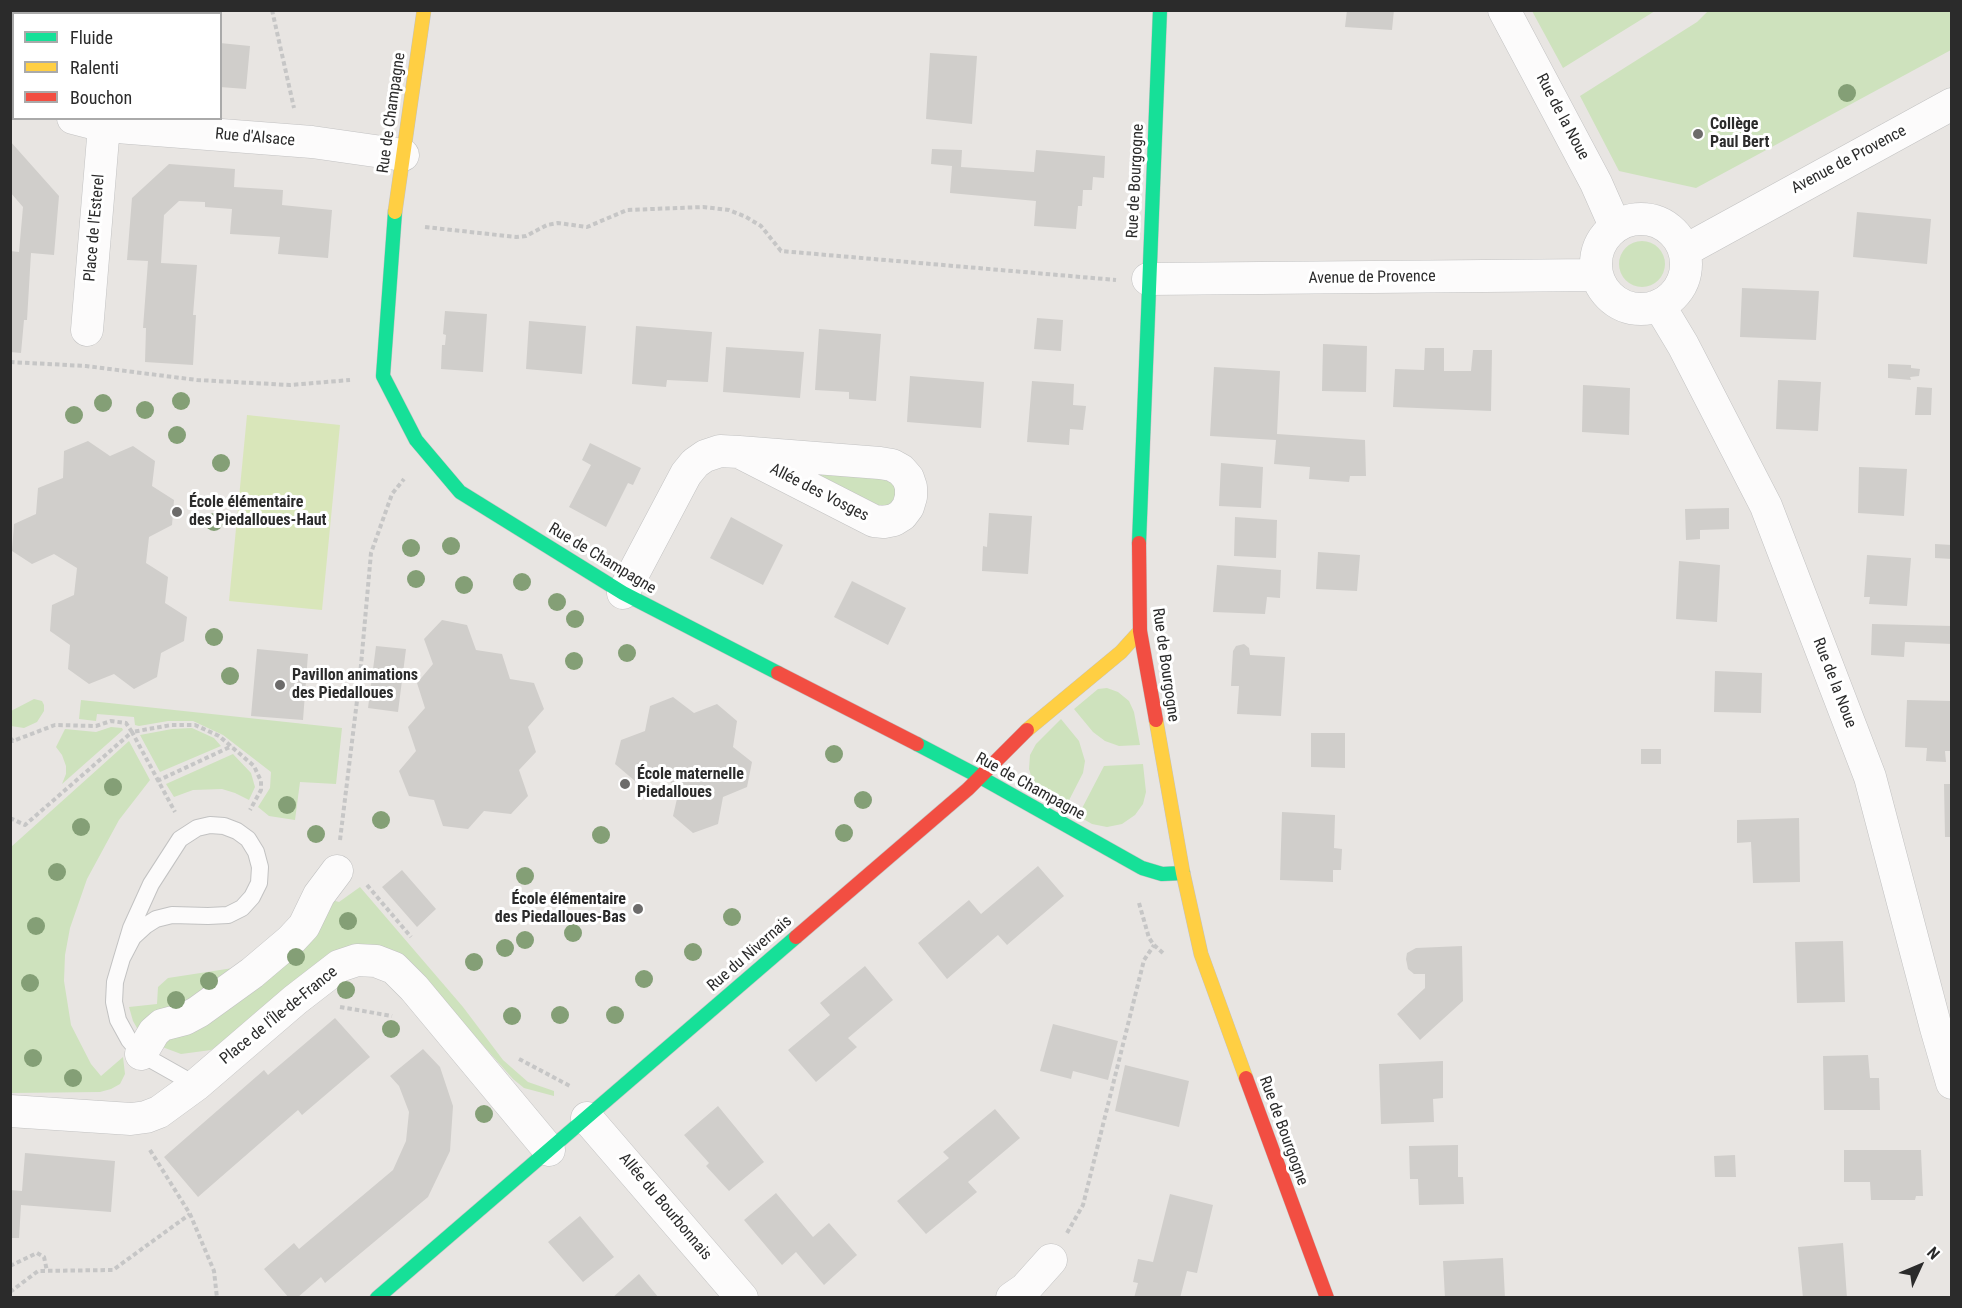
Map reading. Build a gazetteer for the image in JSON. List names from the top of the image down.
{
  "streets": {
    "street": [
      "Rue de Champagne",
      "Rue de la Noue",
      "Rue d'Alsace",
      "Avenue de Provence",
      "Rue de Bourgogne",
      "Place de l'Esterel",
      "Allée des Vosges",
      "Rue du Nivernais",
      "Place de l'Île-de-France",
      "Allée du Bourbonnais"
    ]
  },
  "crossings": [
    ["Rue de Champagne", "Rue d'Alsace"],
    ["Rue de Champagne", "Rue de Bourgogne"],
    ["Rue de Champagne", "Allée des Vosges"],
    ["Rue de Champagne", "Rue du Nivernais"],
    ["Rue de la Noue", "Avenue de Provence"],
    ["Rue d'Alsace", "Place de l'Esterel"],
    ["Avenue de Provence", "Rue de Bourgogne"],
    ["Rue de Bourgogne", "Rue du Nivernais"],
    ["Rue du Nivernais", "Place de l'Île-de-France"],
    ["Rue du Nivernais", "Allée du Bourbonnais"]
  ],
  "places": [
    "Collège Paul Bert",
    "École élémentaire des Piedalloues-Haut",
    "Pavillon animations des Piedalloues",
    "École maternelle Piedalloues",
    "École élémentaire des Piedalloues-Bas"
  ],
  "legend": ["Fluide", "Ralenti", "Bouchon"],
  "north": "top right"
}
